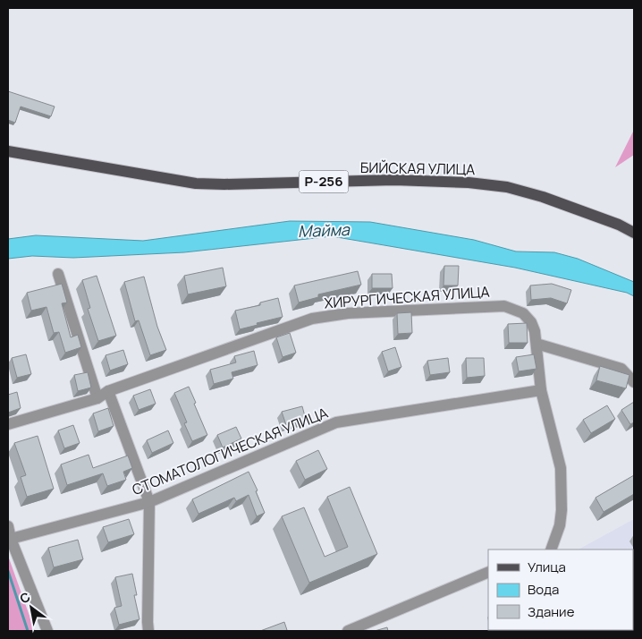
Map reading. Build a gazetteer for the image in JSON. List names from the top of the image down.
{
  "streets": {
    "main road": ["БИЙСКАЯ УЛИЦА", "Р-256"],
    "street": ["ХИРУРГИЧЕСКАЯ УЛИЦА", "СТОМАТОЛОГИЧЕСКАЯ УЛИЦА"]
  },
  "crossings": [
    ["ХИРУРГИЧЕСКАЯ УЛИЦА", "СТОМАТОЛОГИЧЕСКАЯ УЛИЦА"]
  ],
  "water": ["Майма"],
  "legend": ["Улица", "Вода", "Здание"],
  "north": "top left"
}
